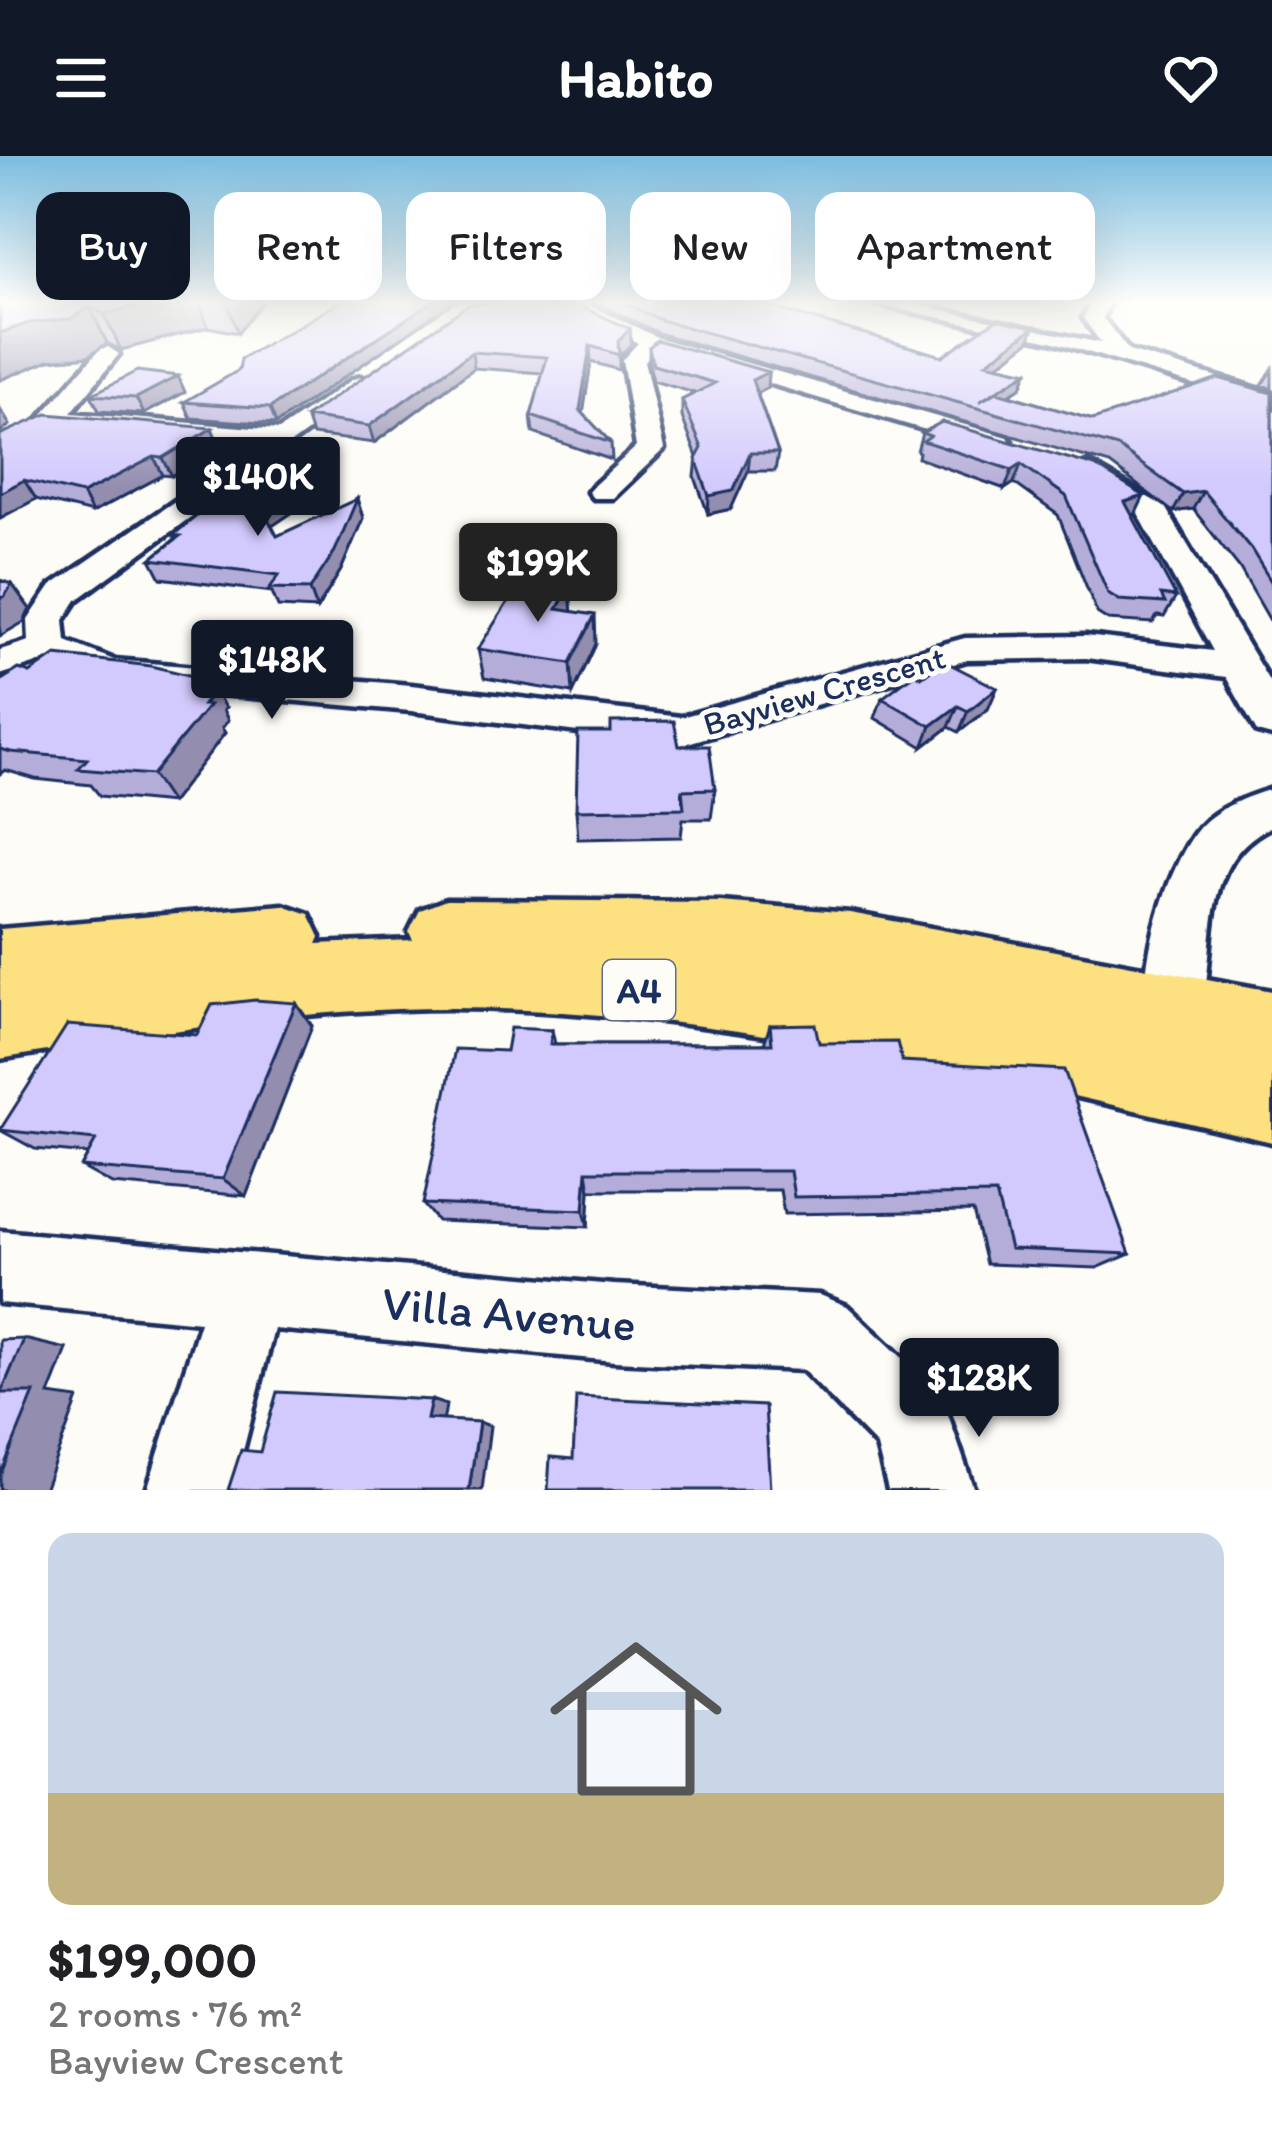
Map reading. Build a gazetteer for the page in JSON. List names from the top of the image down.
{
  "streets": {
    "highway": ["A4"],
    "street": ["Bayview Crescent", "Villa Avenue"]
  },
  "page": {
    "header": "Habito",
    "chip": [
      "Buy",
      "Rent",
      "Filters",
      "New",
      "Apartment"
    ],
    "price": [
      "$140K",
      "$199K",
      "$148K",
      "$128K"
    ],
    "list": [
      {
        "name": "$199,000",
        "note": "2 rooms · 76 m² · Bayview Crescent"
      }
    ]
  }
}
